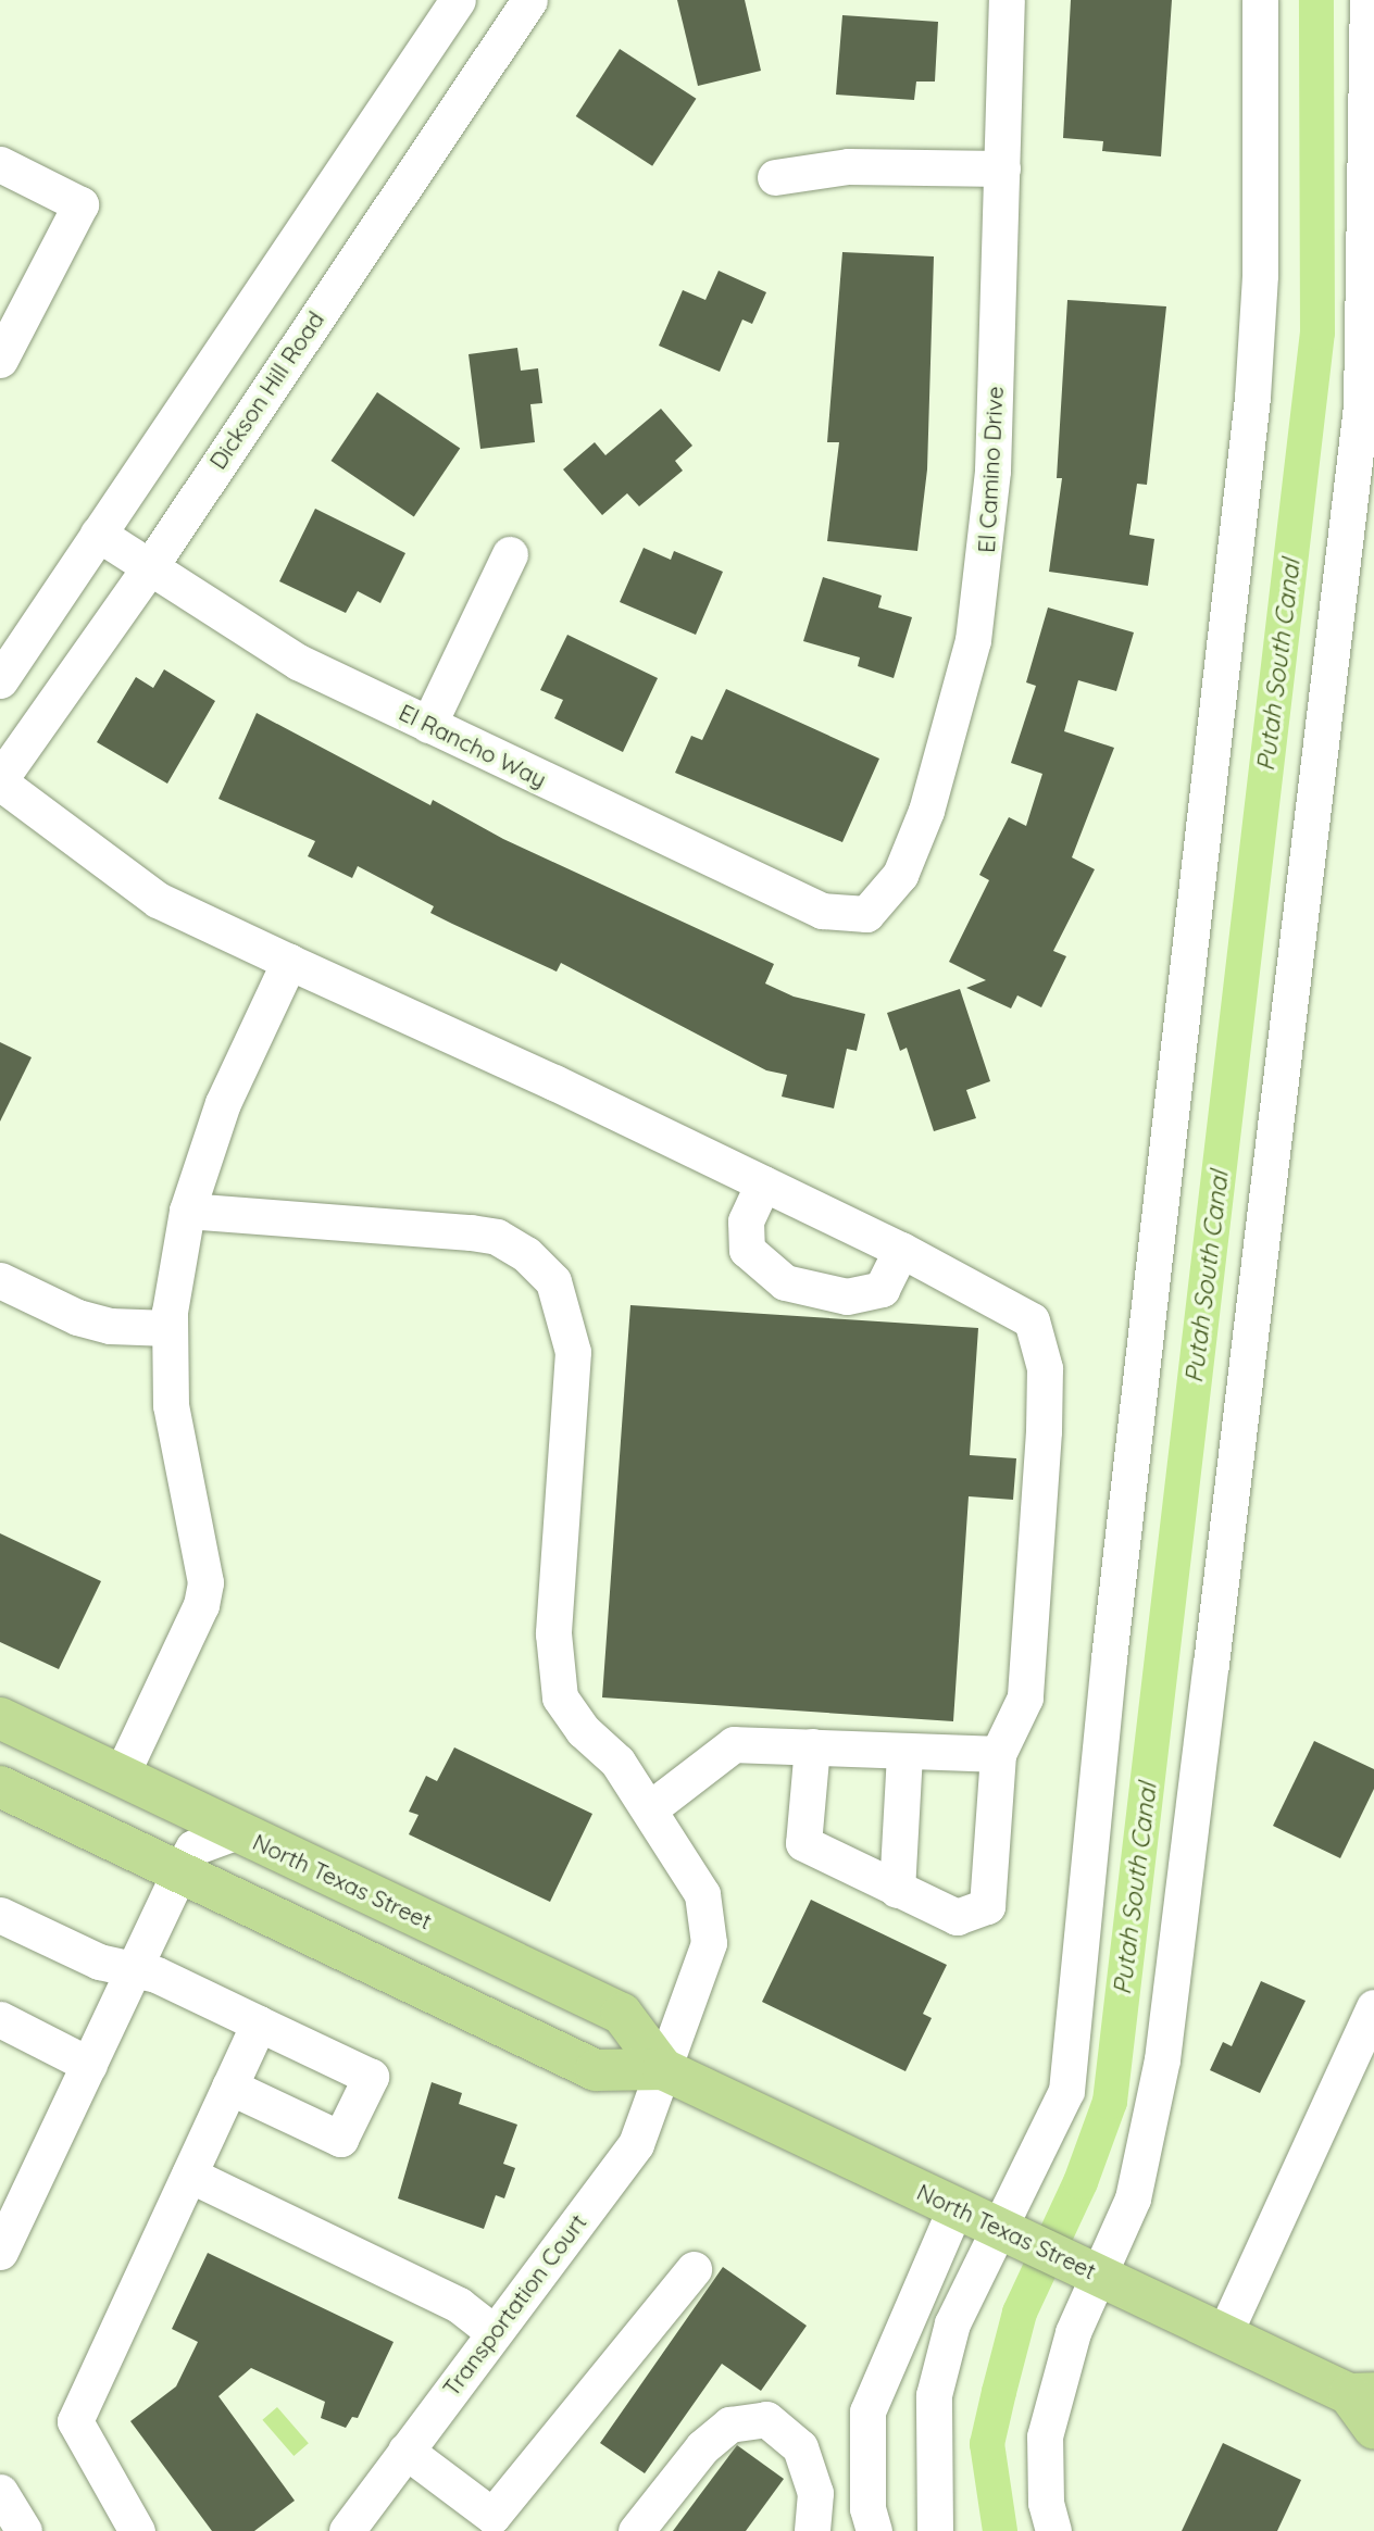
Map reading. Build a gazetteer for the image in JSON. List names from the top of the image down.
{
  "streets": {
    "main road": ["North Texas Street"],
    "street": [
      "Dickson Hill Road",
      "El Camino Drive",
      "El Rancho Way",
      "Transportation Court"
    ]
  },
  "crossings": [
    ["Dickson Hill Road", "El Rancho Way"],
    ["El Camino Drive", "El Rancho Way"],
    ["North Texas Street", "Transportation Court"]
  ],
  "water": ["Putah South Canal"]
}
